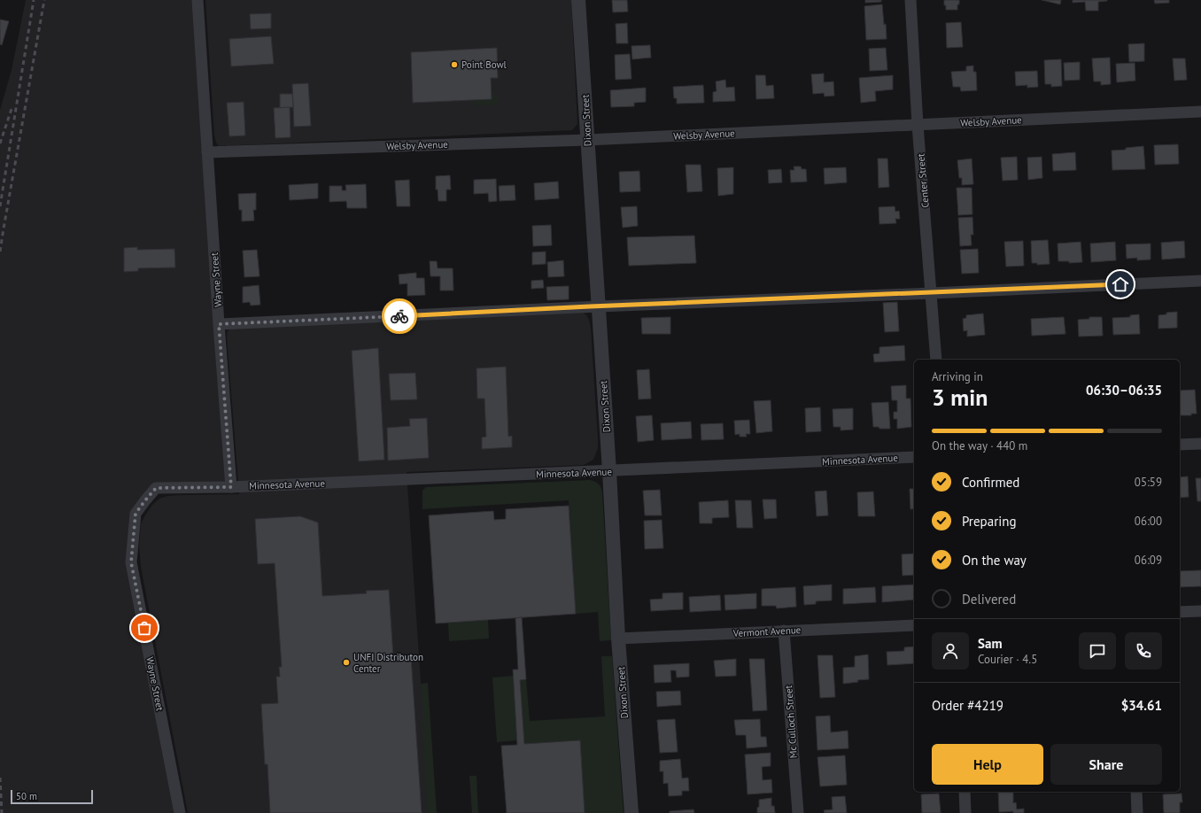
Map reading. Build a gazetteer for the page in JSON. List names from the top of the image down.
{
  "streets": {
    "street": [
      "Dixon Street",
      "Welsby Avenue",
      "Center Street",
      "Wayne Street",
      "Minnesota Avenue",
      "Vermont Avenue",
      "Mc Culloch Street"
    ]
  },
  "crossings": [
    ["Dixon Street", "Welsby Avenue"],
    ["Dixon Street", "Minnesota Avenue"],
    ["Dixon Street", "Vermont Avenue"],
    ["Welsby Avenue", "Center Street"],
    ["Welsby Avenue", "Wayne Street"],
    ["Wayne Street", "Minnesota Avenue"],
    ["Vermont Avenue", "Mc Culloch Street"]
  ],
  "places": ["Point Bowl", "UNFI Distributon Center"],
  "scale_bar": "50 m",
  "page": {
    "heading": ["3 min", "Arriving in", "06:30–06:35"],
    "panel": [
      "Sam",
      "Courier · 4.5",
      "Order #4219",
      "$34.61"
    ],
    "bar": "On the way · 440 m",
    "list": [
      ["Confirmed", "05:59"],
      ["Preparing", "06:00"],
      ["On the way", "06:09"],
      "Delivered"
    ],
    "buttons": ["Help", "Share"],
    "scale": "50 m"
  }
}
